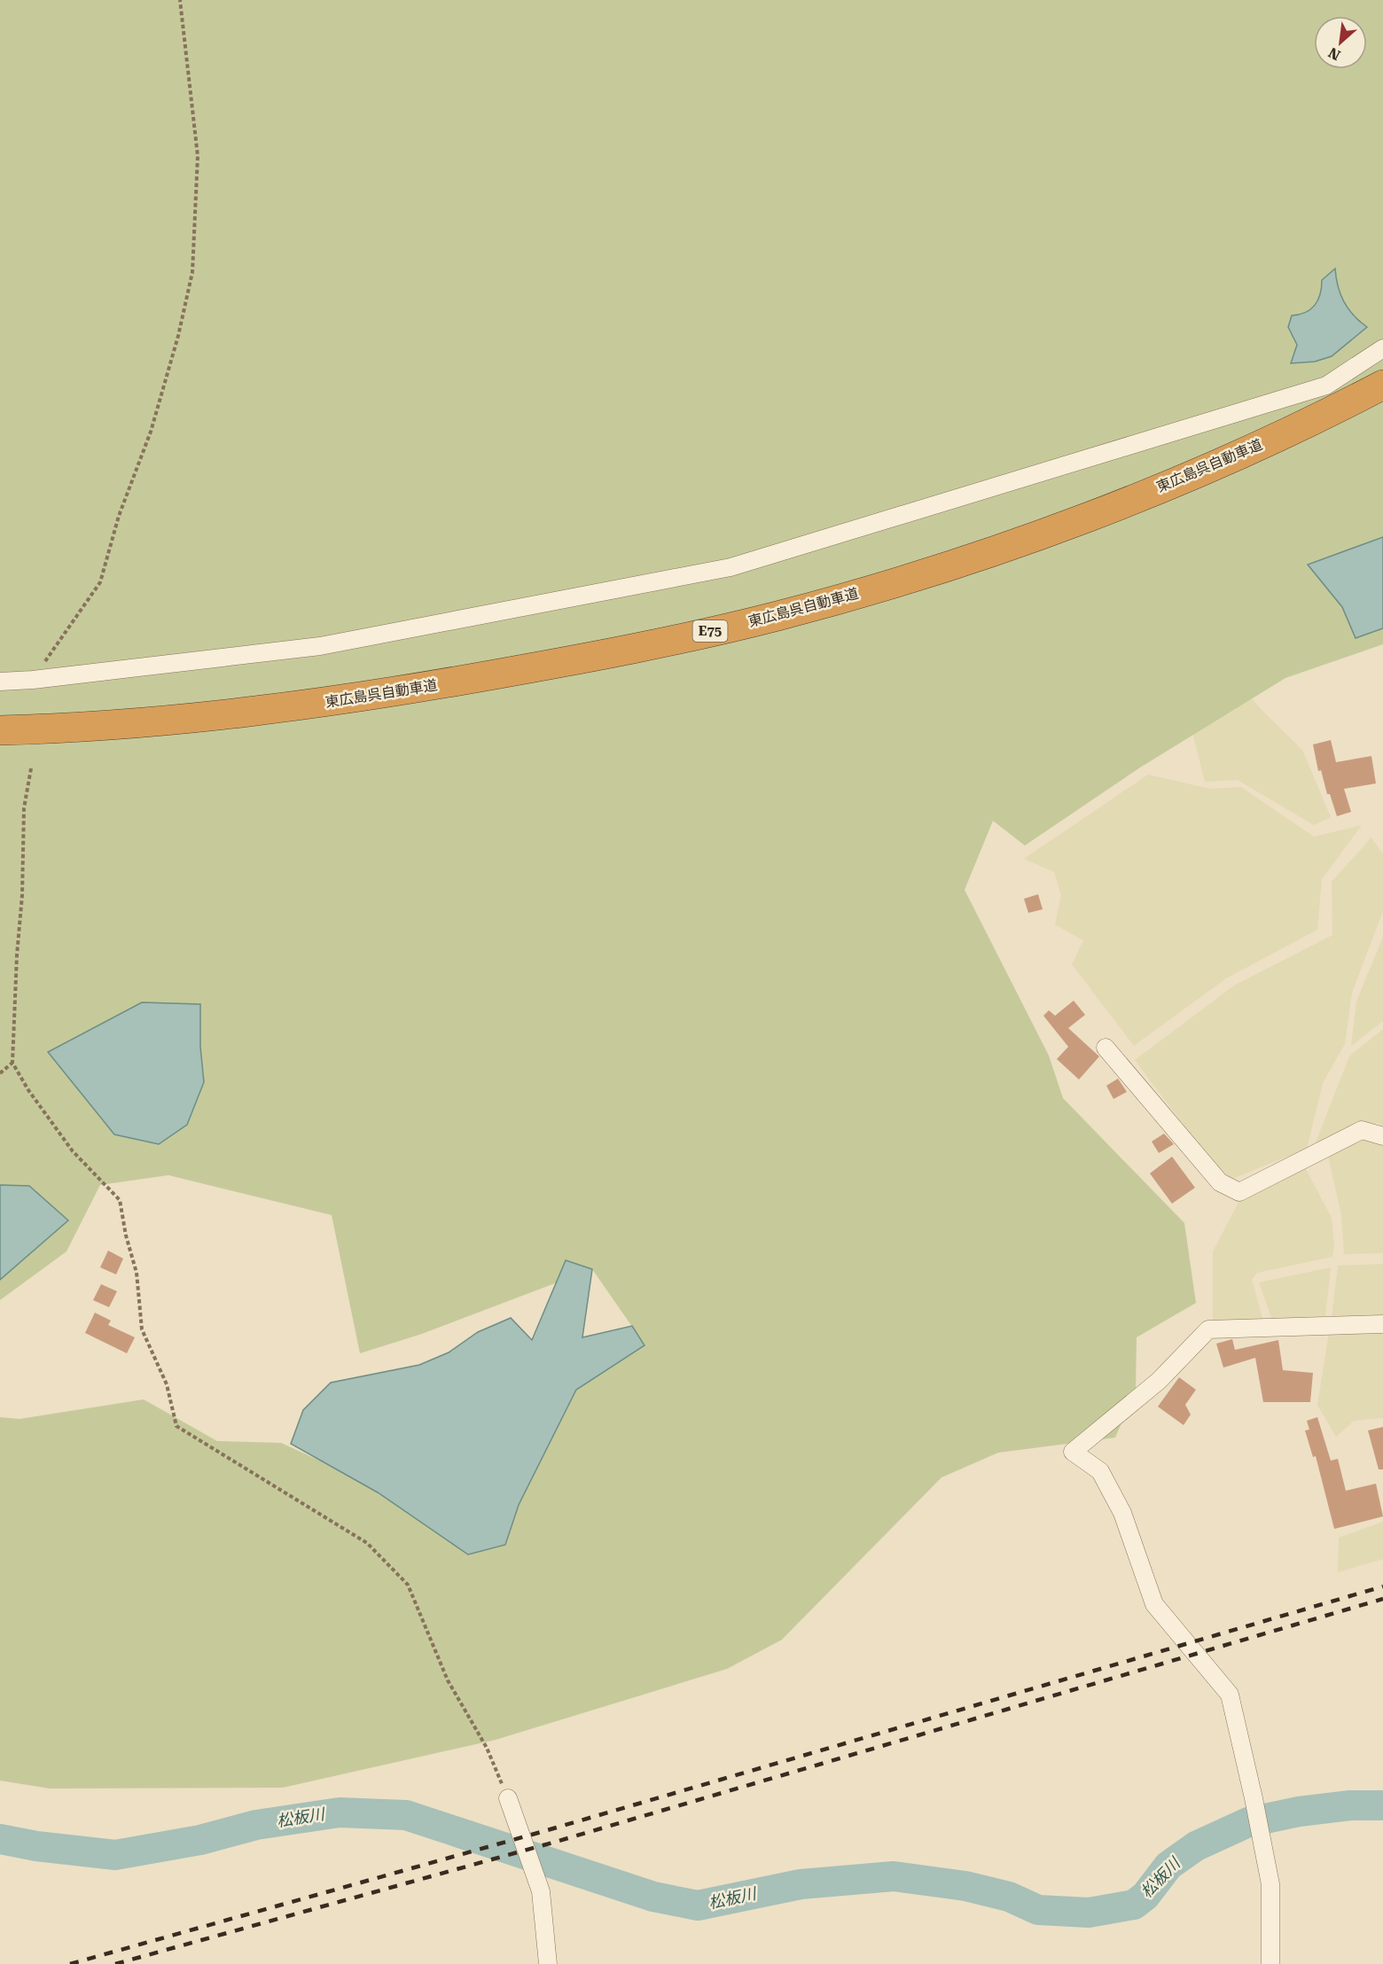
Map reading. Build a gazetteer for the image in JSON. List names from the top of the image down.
{
  "streets": {
    "highway": ["東広島呉自動車道", "E75"]
  },
  "water": ["松板川"],
  "north": "bottom left"
}
